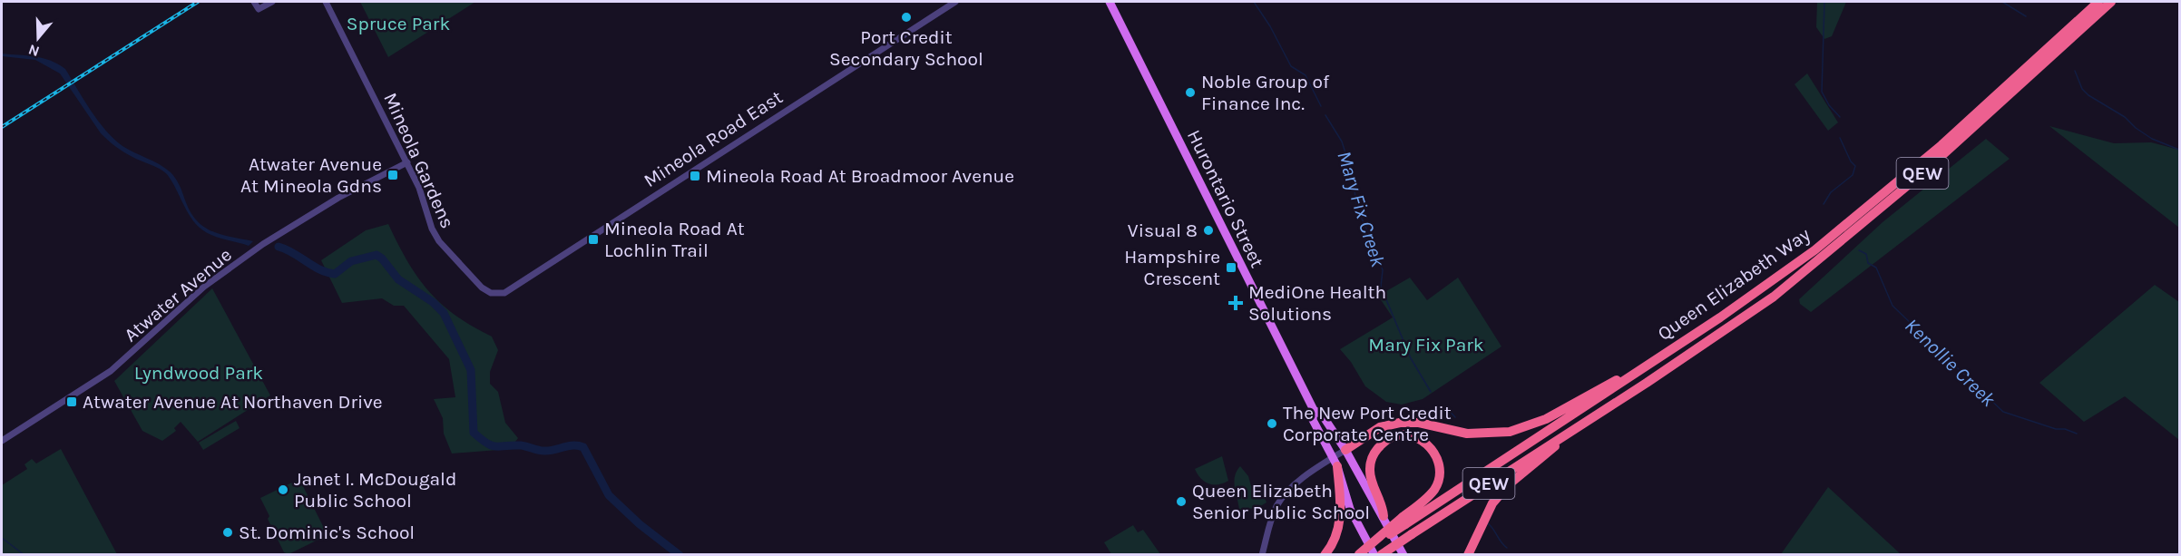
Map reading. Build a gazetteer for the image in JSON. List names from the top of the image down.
{
  "streets": {
    "highway": ["QEW", "Queen Elizabeth Way"],
    "main road": ["Hurontario Street"],
    "street": ["Mineola Road East", "Mineola Gardens", "Atwater Avenue"]
  },
  "crossings": [
    ["Mineola Road East", "Mineola Gardens"],
    ["Mineola Gardens", "Atwater Avenue"]
  ],
  "water": ["Mary Fix Creek", "Kenollie Creek"],
  "parks": ["Spruce Park", "Mary Fix Park", "Lyndwood Park"],
  "places": {
    "other": [
      "Port Credit Secondary School",
      "Noble Group of Finance Inc.",
      "Visual 8",
      "The New Port Credit Corporate Centre",
      "Janet I. McDougald Public School",
      "Queen Elizabeth Senior Public School",
      "St. Dominic's School"
    ],
    "transit": [
      "Atwater Avenue At Mineola Gdns",
      "Mineola Road At Broadmoor Avenue",
      "Mineola Road At Lochlin Trail",
      "Hampshire Crescent",
      "Atwater Avenue At Northaven Drive"
    ],
    "health": ["MediOne Health Solutions"]
  },
  "north": "bottom"
}
